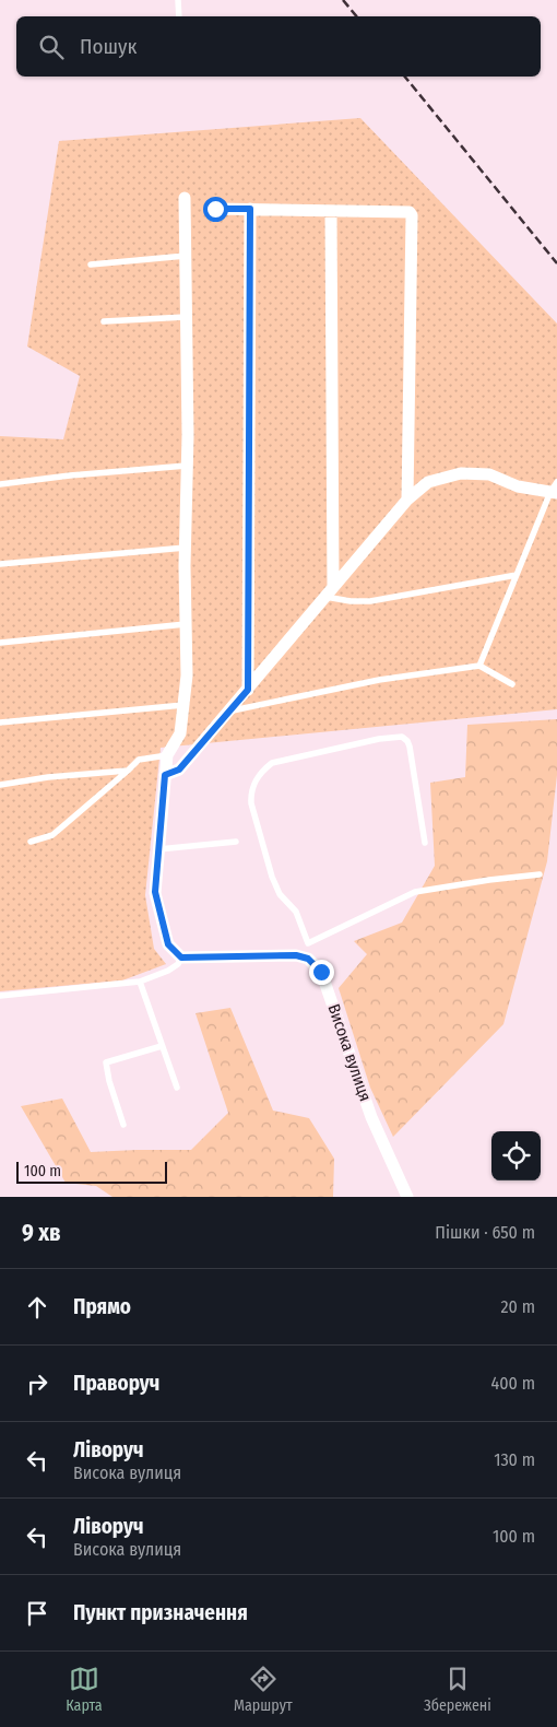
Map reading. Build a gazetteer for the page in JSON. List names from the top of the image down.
{
  "streets": {
    "street": ["Висока вулиця"]
  },
  "scale_bar": "100 m",
  "page": {
    "search": "Пошук",
    "scale": "100 m",
    "heading": ["9 хв", "Пішки · 650 m"],
    "list": [
      ["Прямо", "20 m"],
      ["Праворуч", "400 m"],
      ["Ліворуч", "Висока вулиця", "130 m"],
      ["Ліворуч", "Висока вулиця", "100 m"],
      "Пункт призначення"
    ],
    "nav": ["Карта", "Маршрут", "Збережені"]
  }
}
